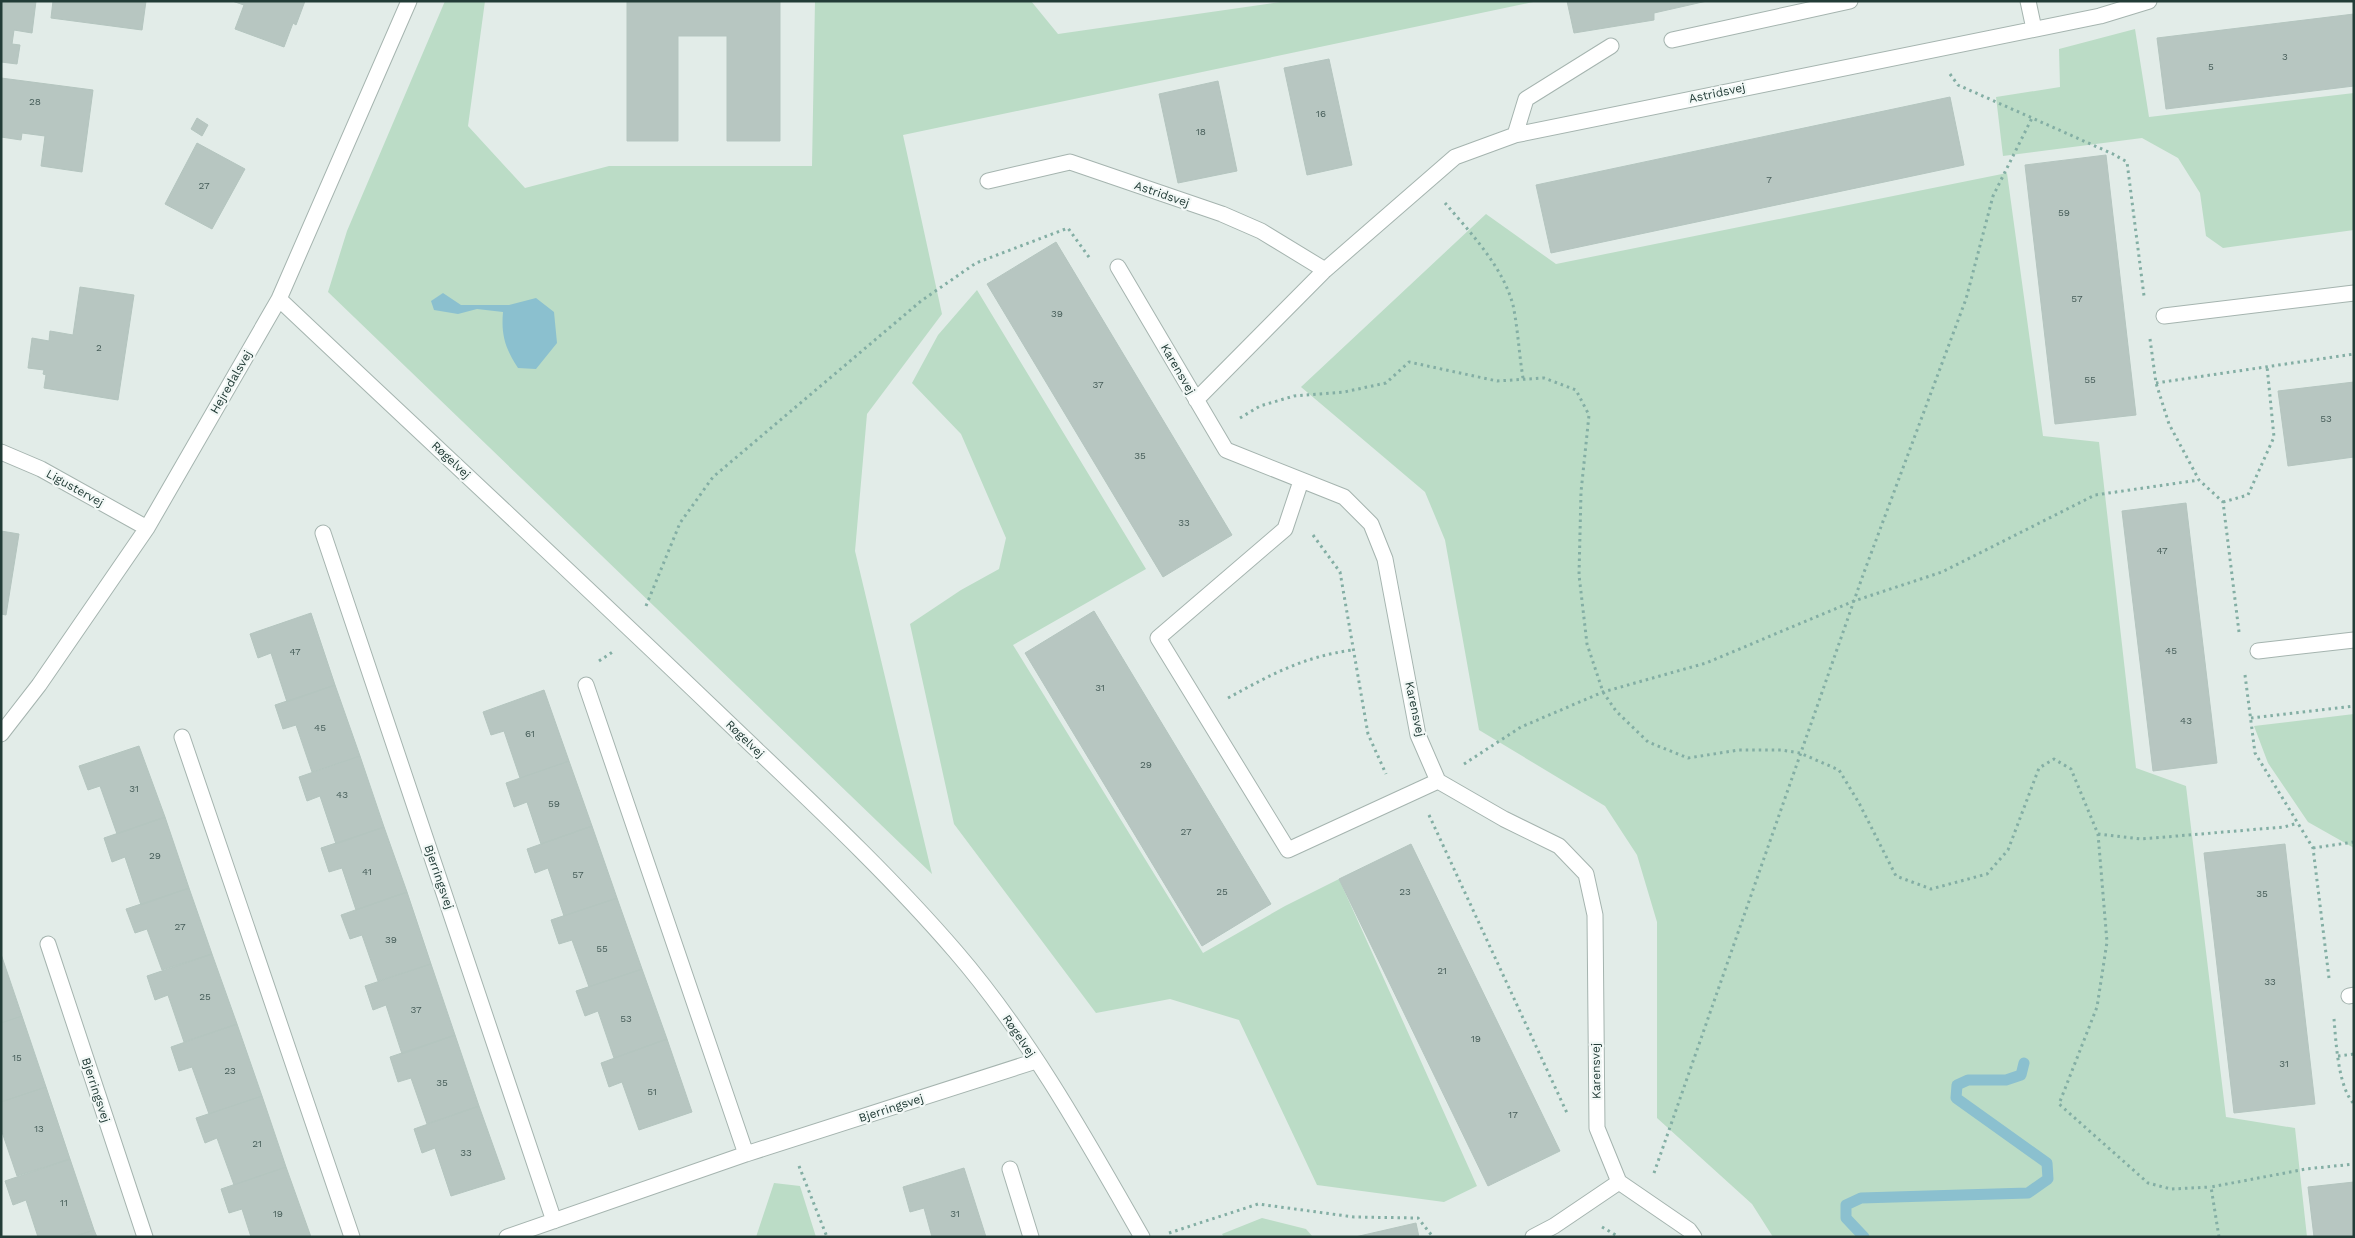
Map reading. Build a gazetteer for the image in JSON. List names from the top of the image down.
{
  "streets": {
    "street": [
      "Astridsvej",
      "Karensvej",
      "Hejredalsvej",
      "Røgelvej",
      "Ligustervej",
      "Bjerringsvej"
    ]
  },
  "crossings": [
    ["Astridsvej", "Karensvej"],
    ["Hejredalsvej", "Røgelvej"],
    ["Hejredalsvej", "Ligustervej"],
    ["Røgelvej", "Bjerringsvej"]
  ],
  "house_numbers": [
    "3",
    "5",
    "28",
    "16",
    "18",
    "7",
    "27",
    "59",
    "57",
    "39",
    "2",
    "55",
    "37",
    "53",
    "35",
    "33",
    "47",
    "45",
    "47",
    "31",
    "43",
    "45",
    "61",
    "29",
    "31",
    "43",
    "59",
    "27",
    "29",
    "41",
    "57",
    "25",
    "23",
    "35",
    "27",
    "39",
    "55",
    "21",
    "33",
    "25",
    "37",
    "53",
    "19",
    "15",
    "31",
    "23",
    "35",
    "51",
    "17",
    "13",
    "21",
    "33",
    "11",
    "19",
    "31"
  ]
}
